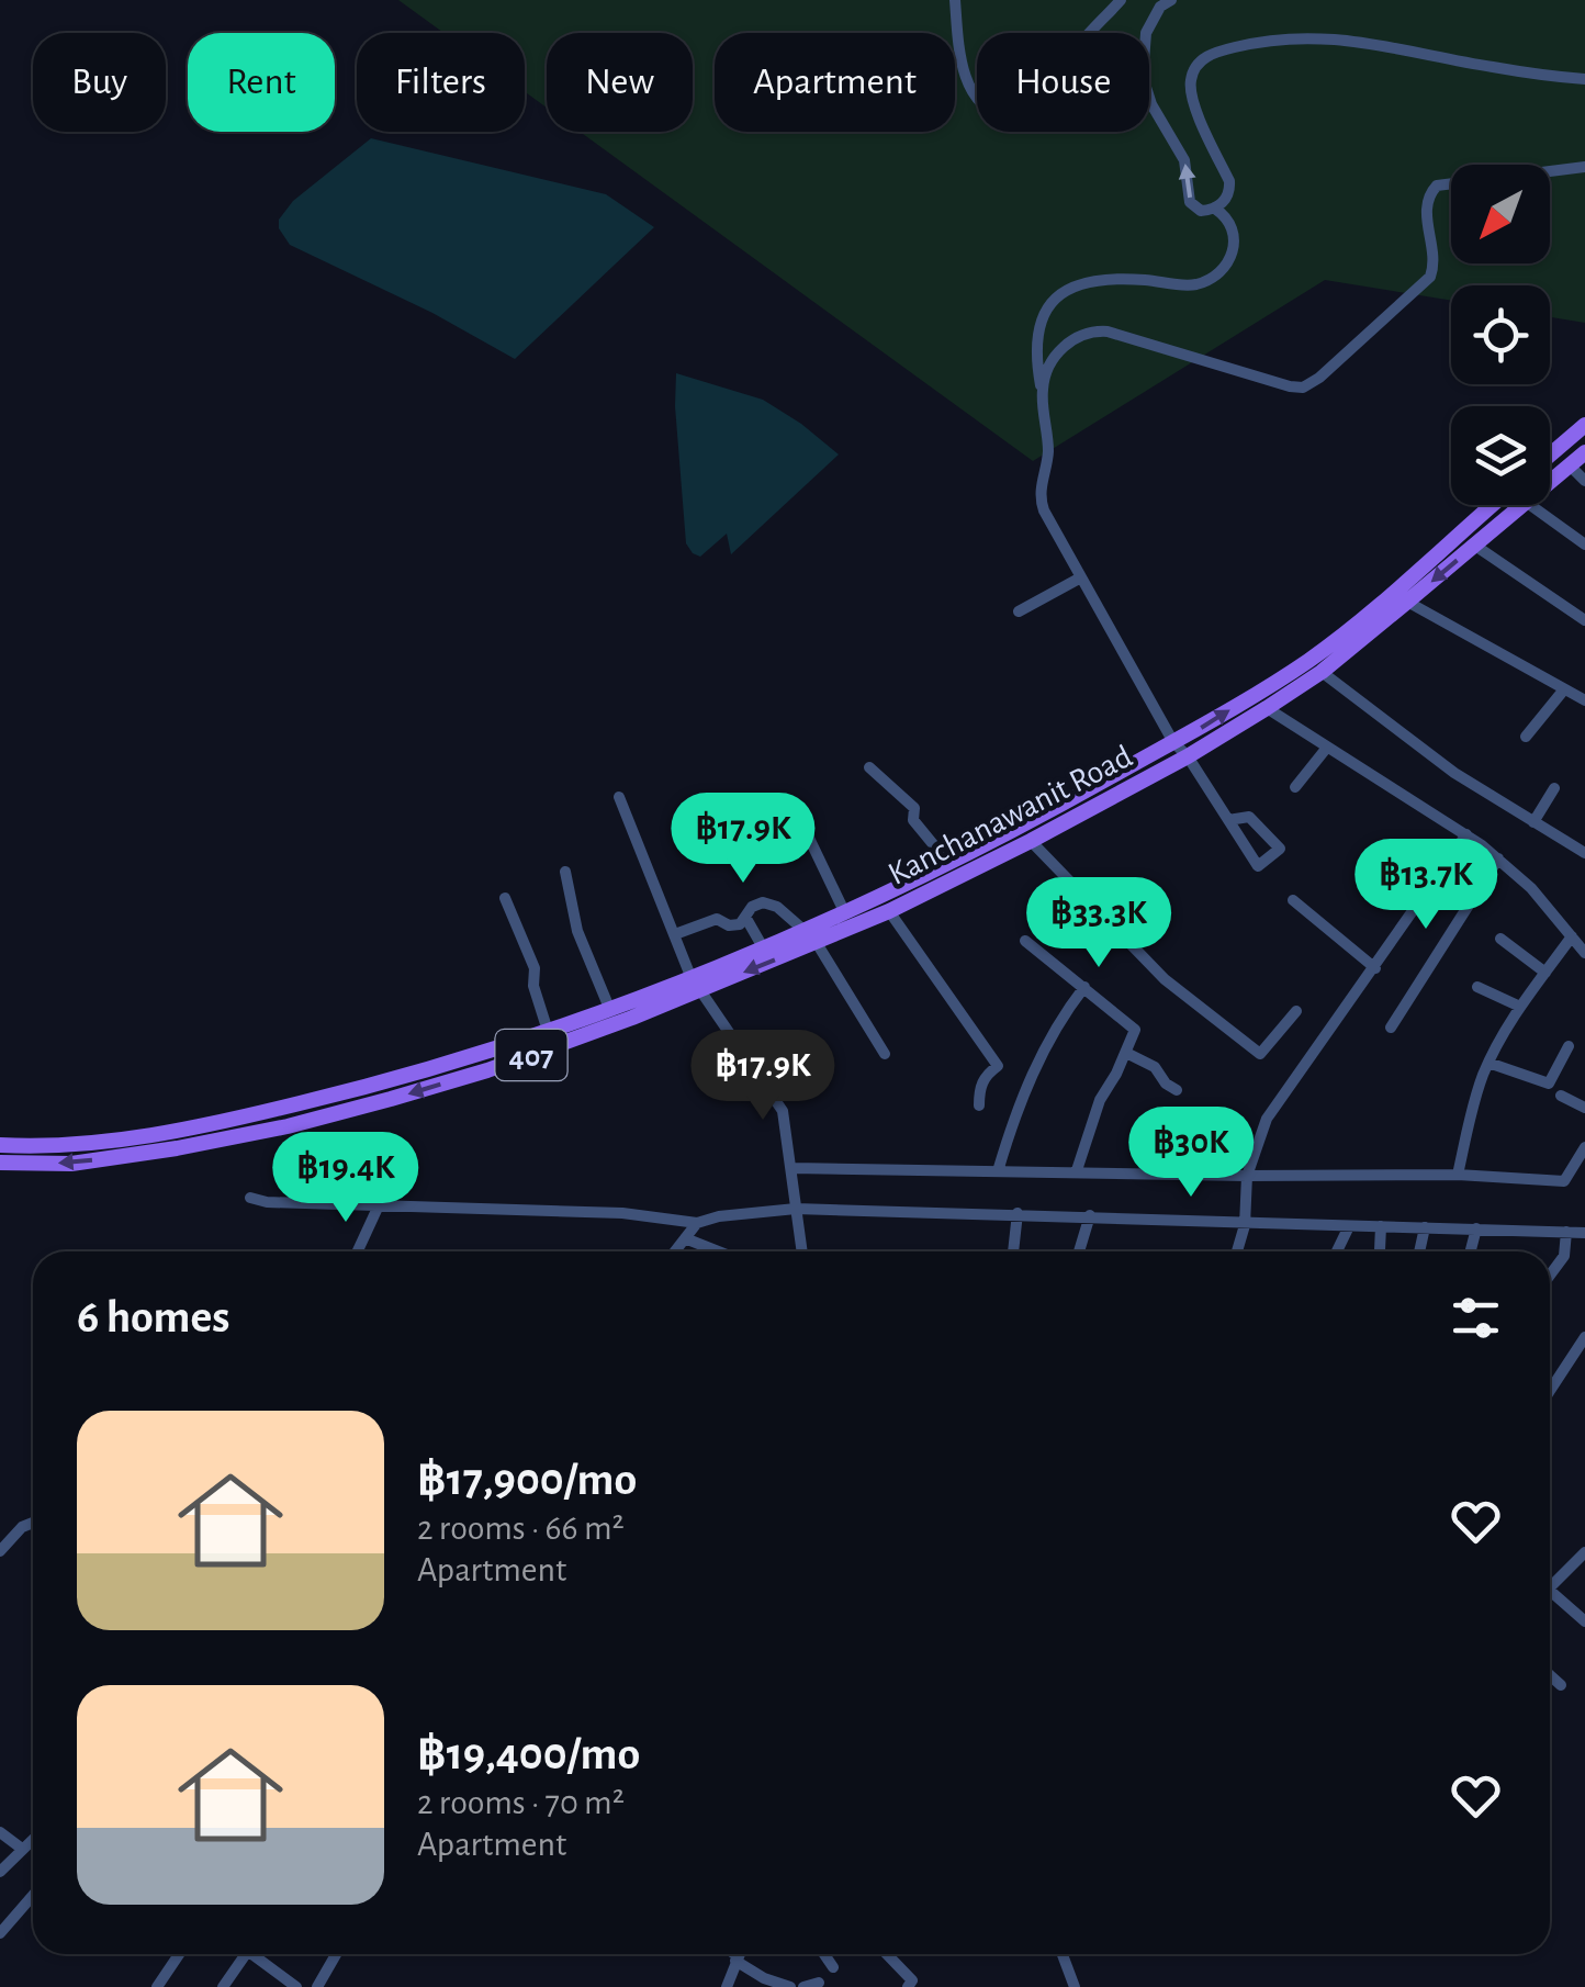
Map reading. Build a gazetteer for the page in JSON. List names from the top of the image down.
{
  "streets": {
    "main road": ["Kanchanawanit Road", "407"]
  },
  "north": "bottom left",
  "page": {
    "chip": [
      "Buy",
      "Rent",
      "Filters",
      "New",
      "Apartment",
      "House"
    ],
    "price": [
      "฿17.9K",
      "฿13.7K",
      "฿33.3K",
      "฿17.9K",
      "฿30K",
      "฿19.4K"
    ],
    "heading": "6 homes",
    "list": [
      {
        "name": "฿17,900/mo",
        "note": "2 rooms · 66 m² · Apartment"
      },
      {
        "name": "฿19,400/mo",
        "note": "2 rooms · 70 m² · Apartment"
      }
    ]
  }
}
